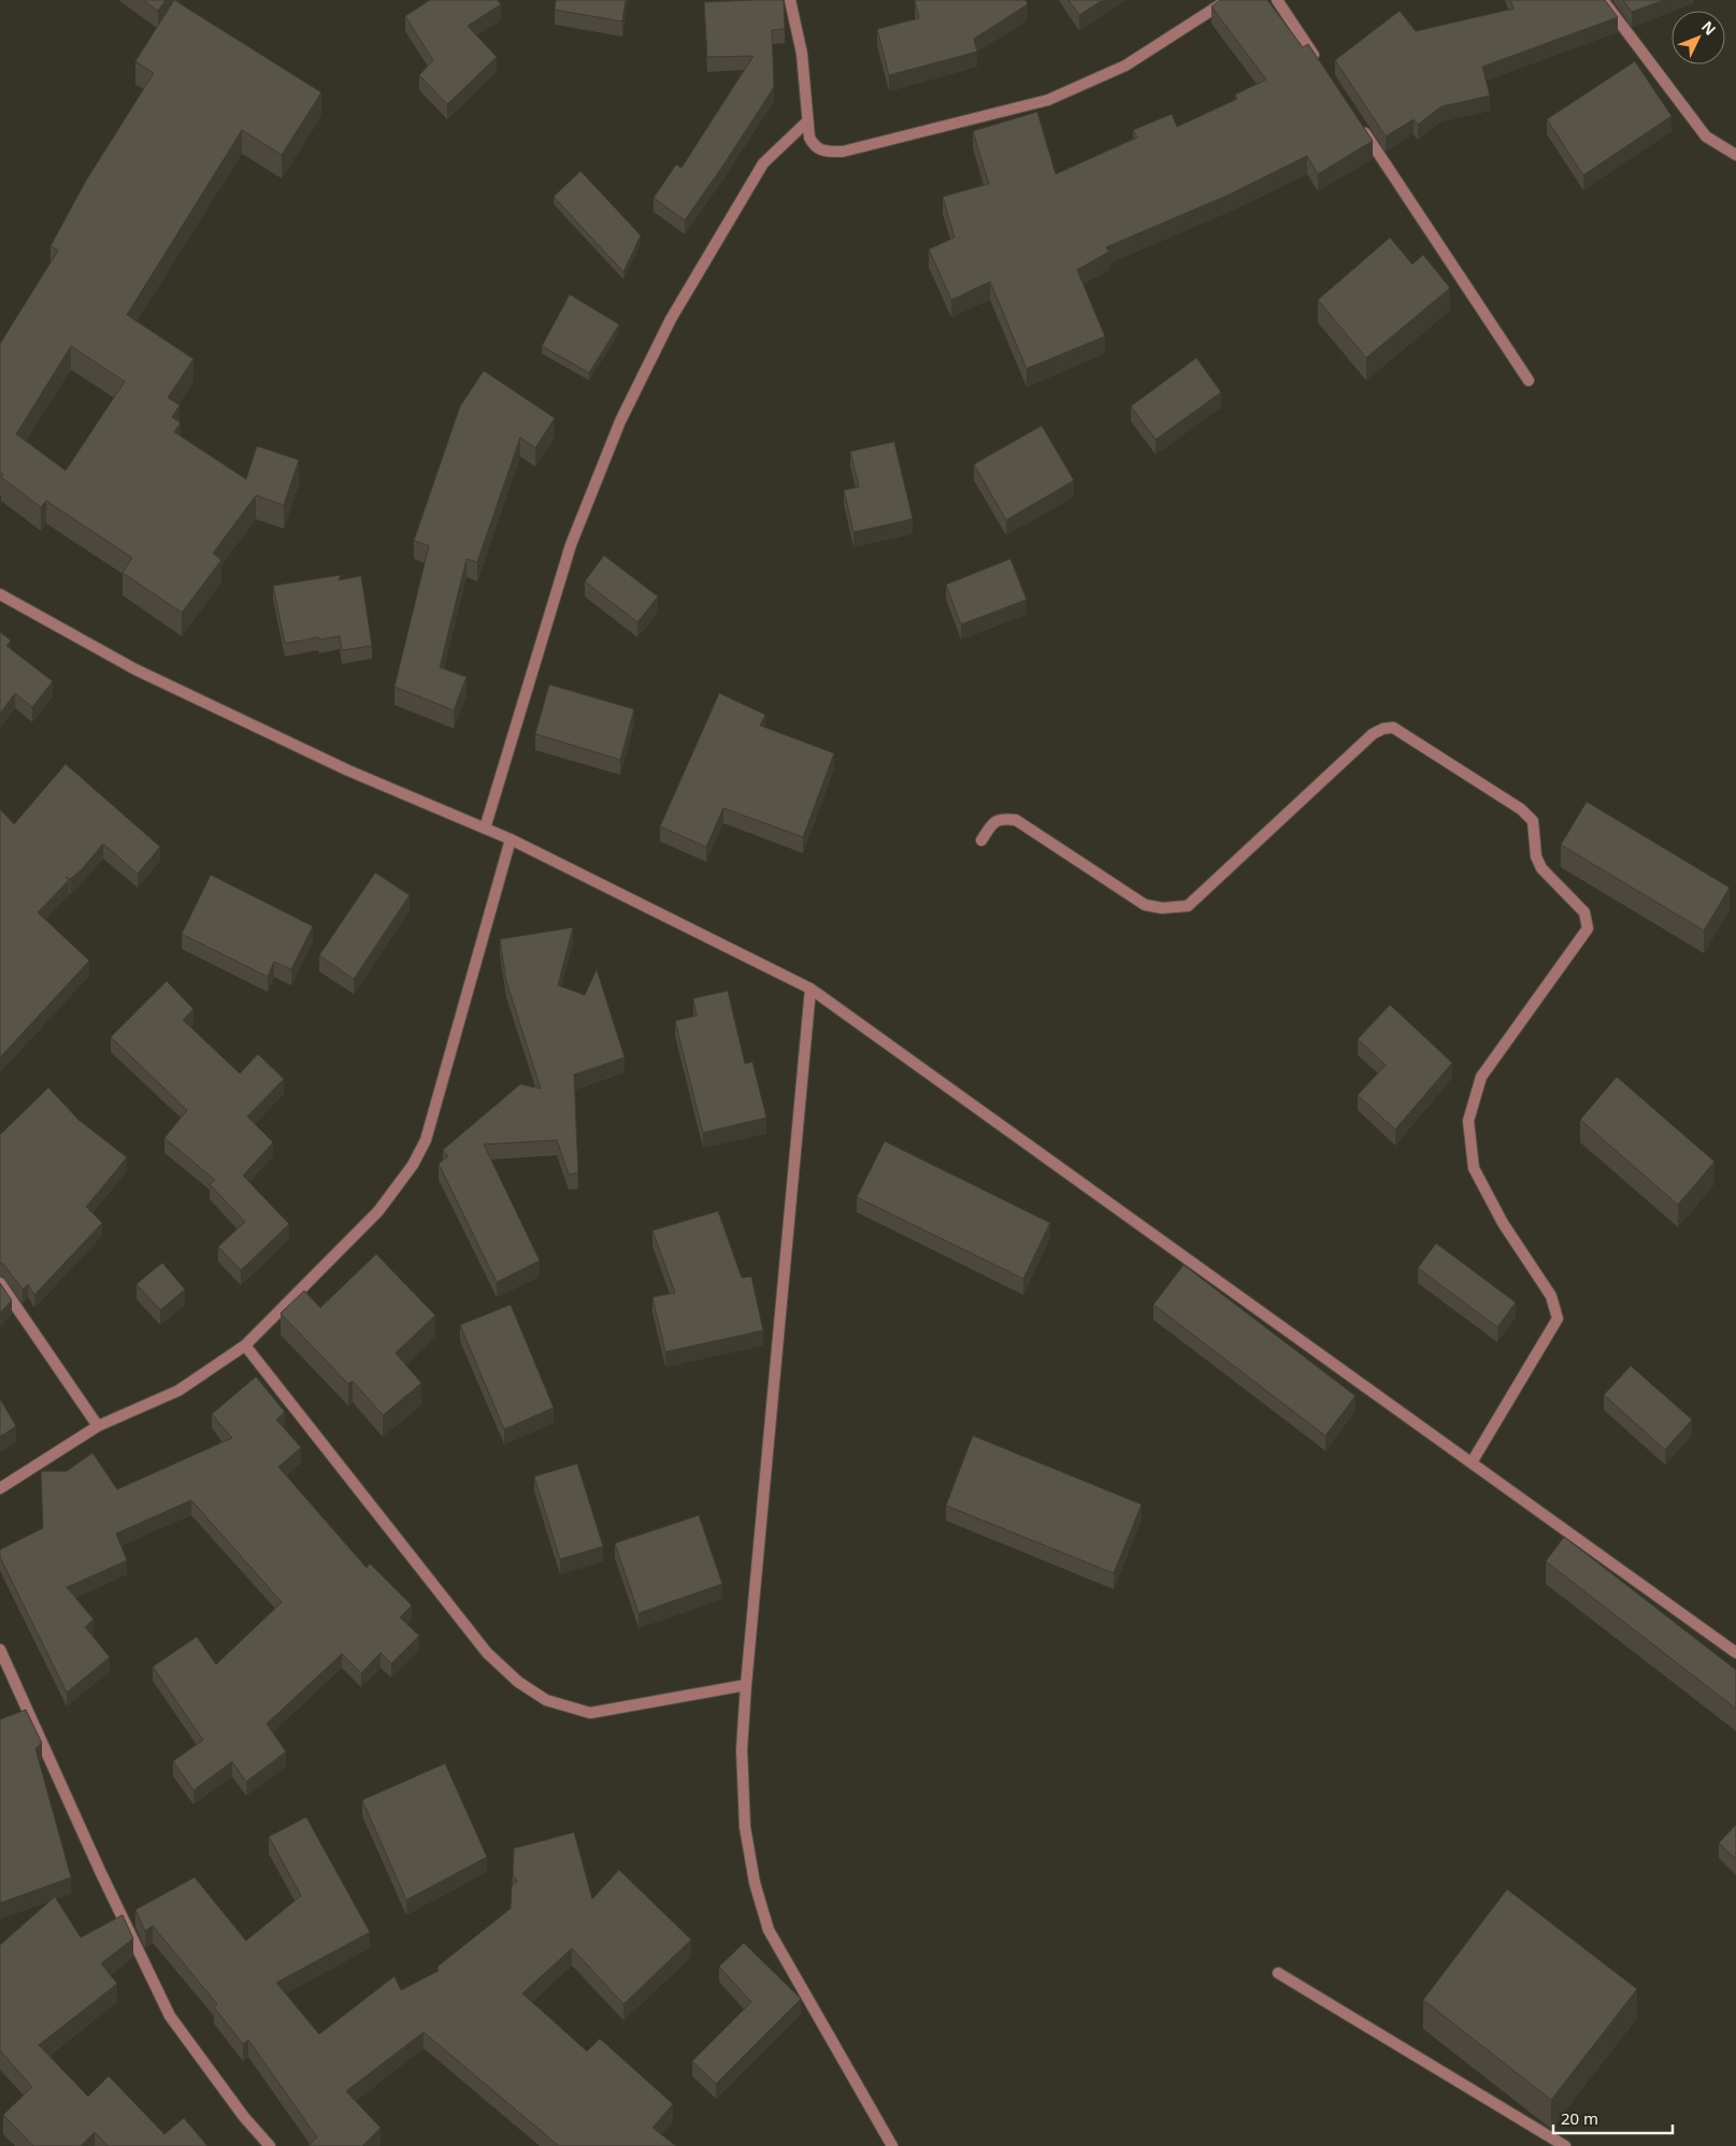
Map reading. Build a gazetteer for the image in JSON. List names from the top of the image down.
{
  "scale_bar": "20 m",
  "north": "top right"
}
